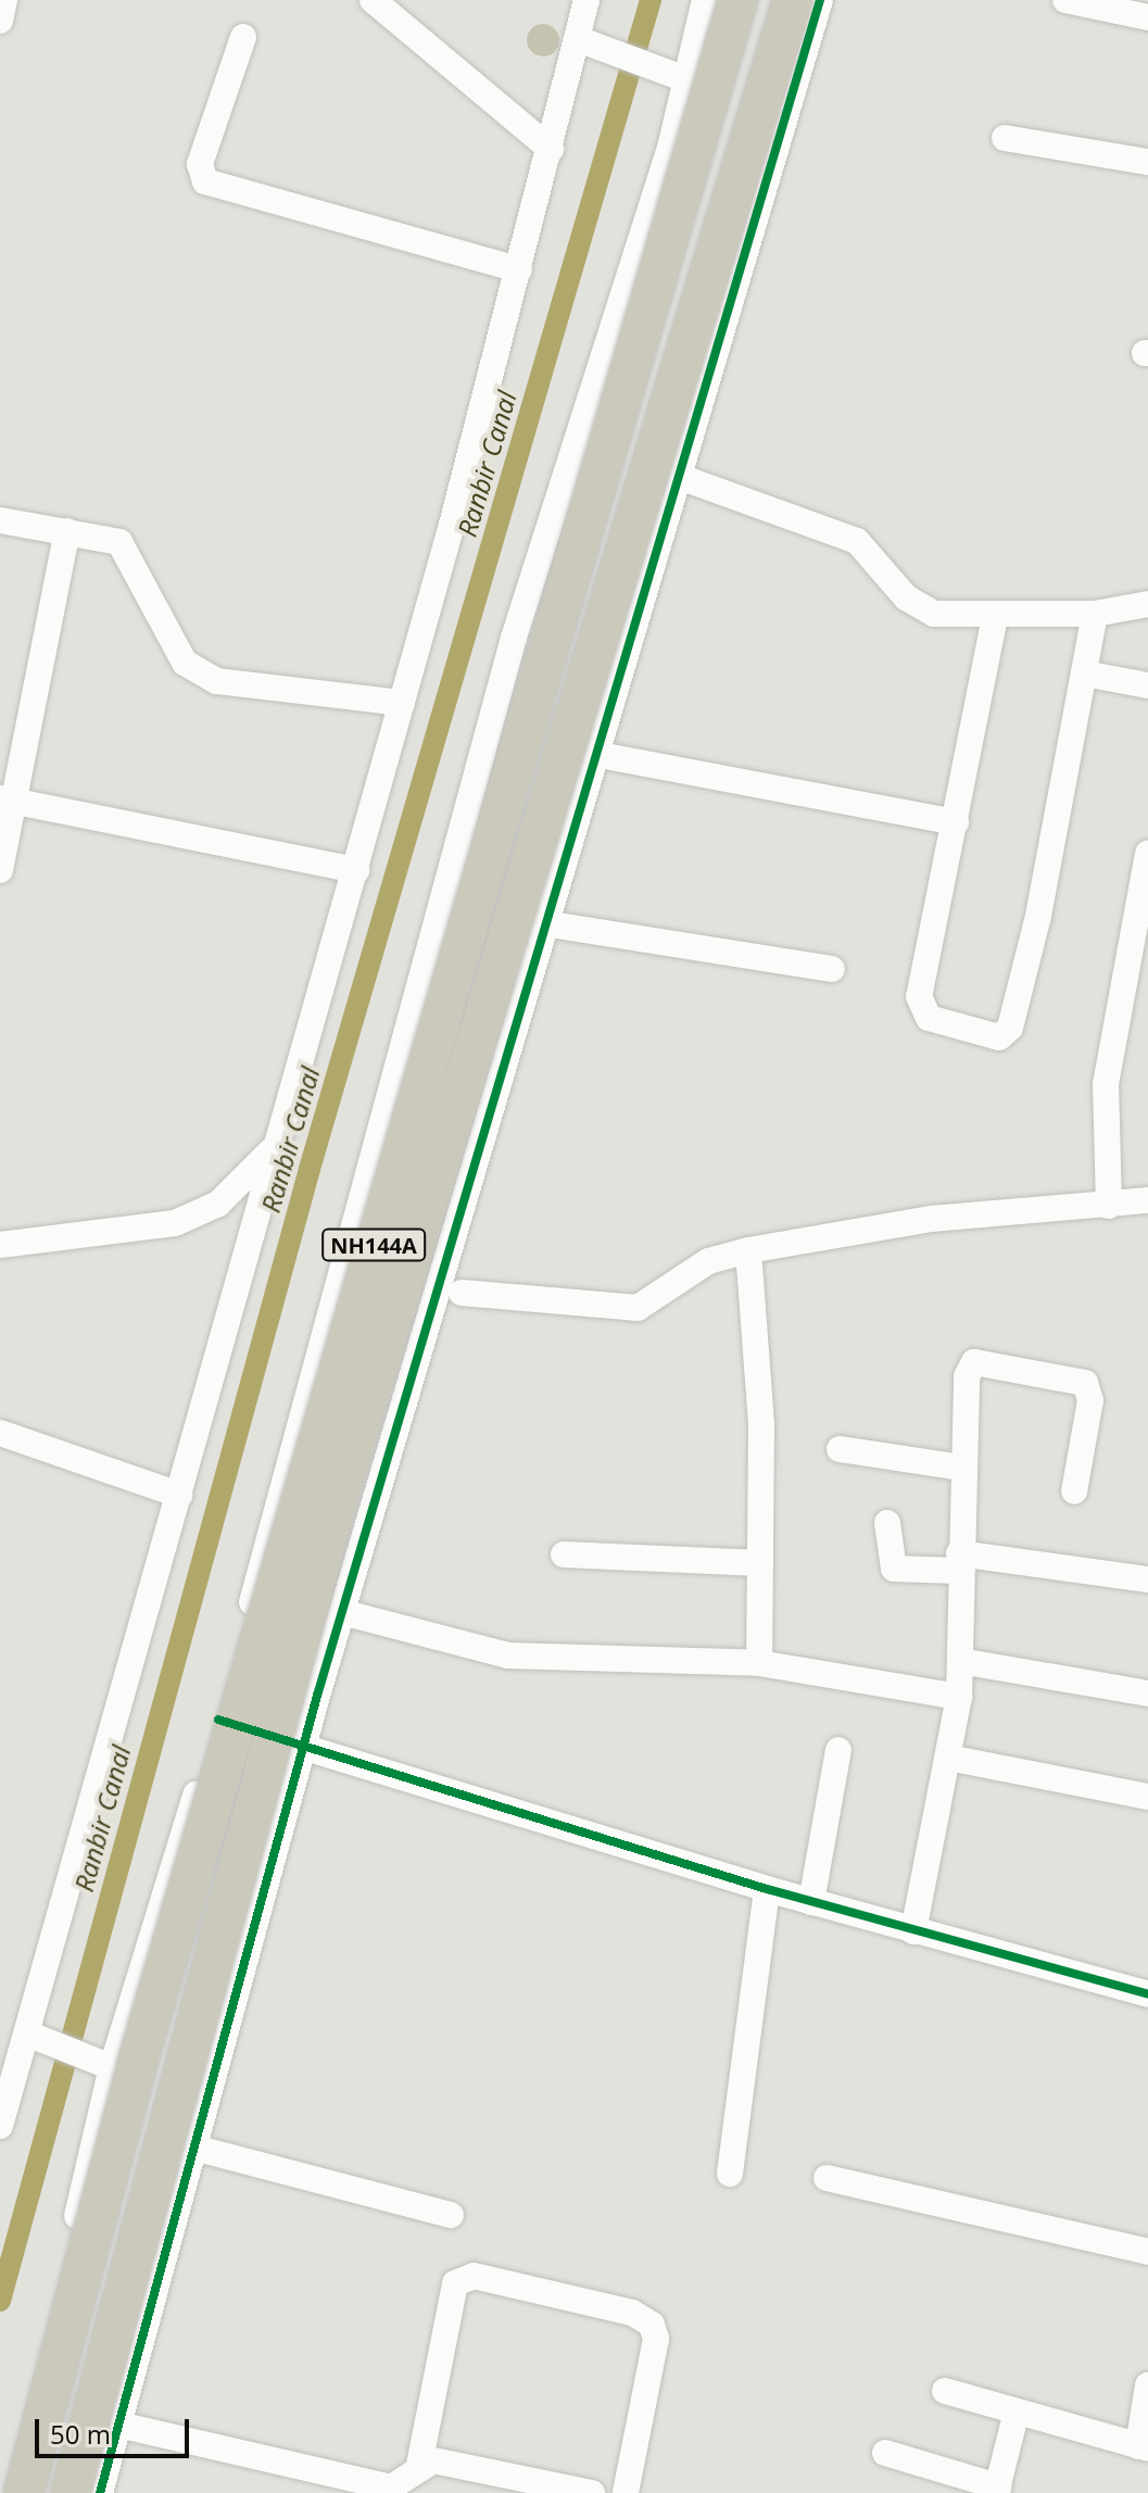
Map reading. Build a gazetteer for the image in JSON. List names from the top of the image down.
{
  "streets": {
    "highway": ["NH144A"]
  },
  "water": ["Ranbir Canal"],
  "scale_bar": "50 m"
}
